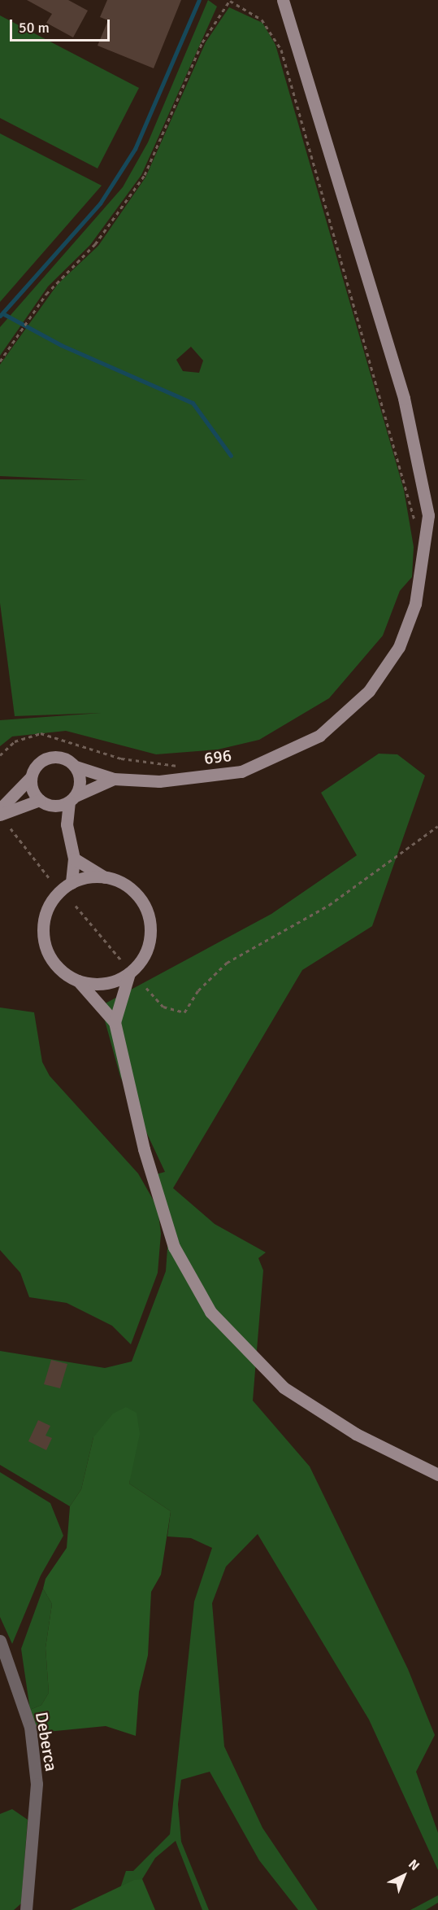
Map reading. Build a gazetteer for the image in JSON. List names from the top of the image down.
{
  "streets": {
    "main road": ["696"],
    "street": ["Deberca"]
  },
  "scale_bar": "50 m",
  "north": "top right"
}
